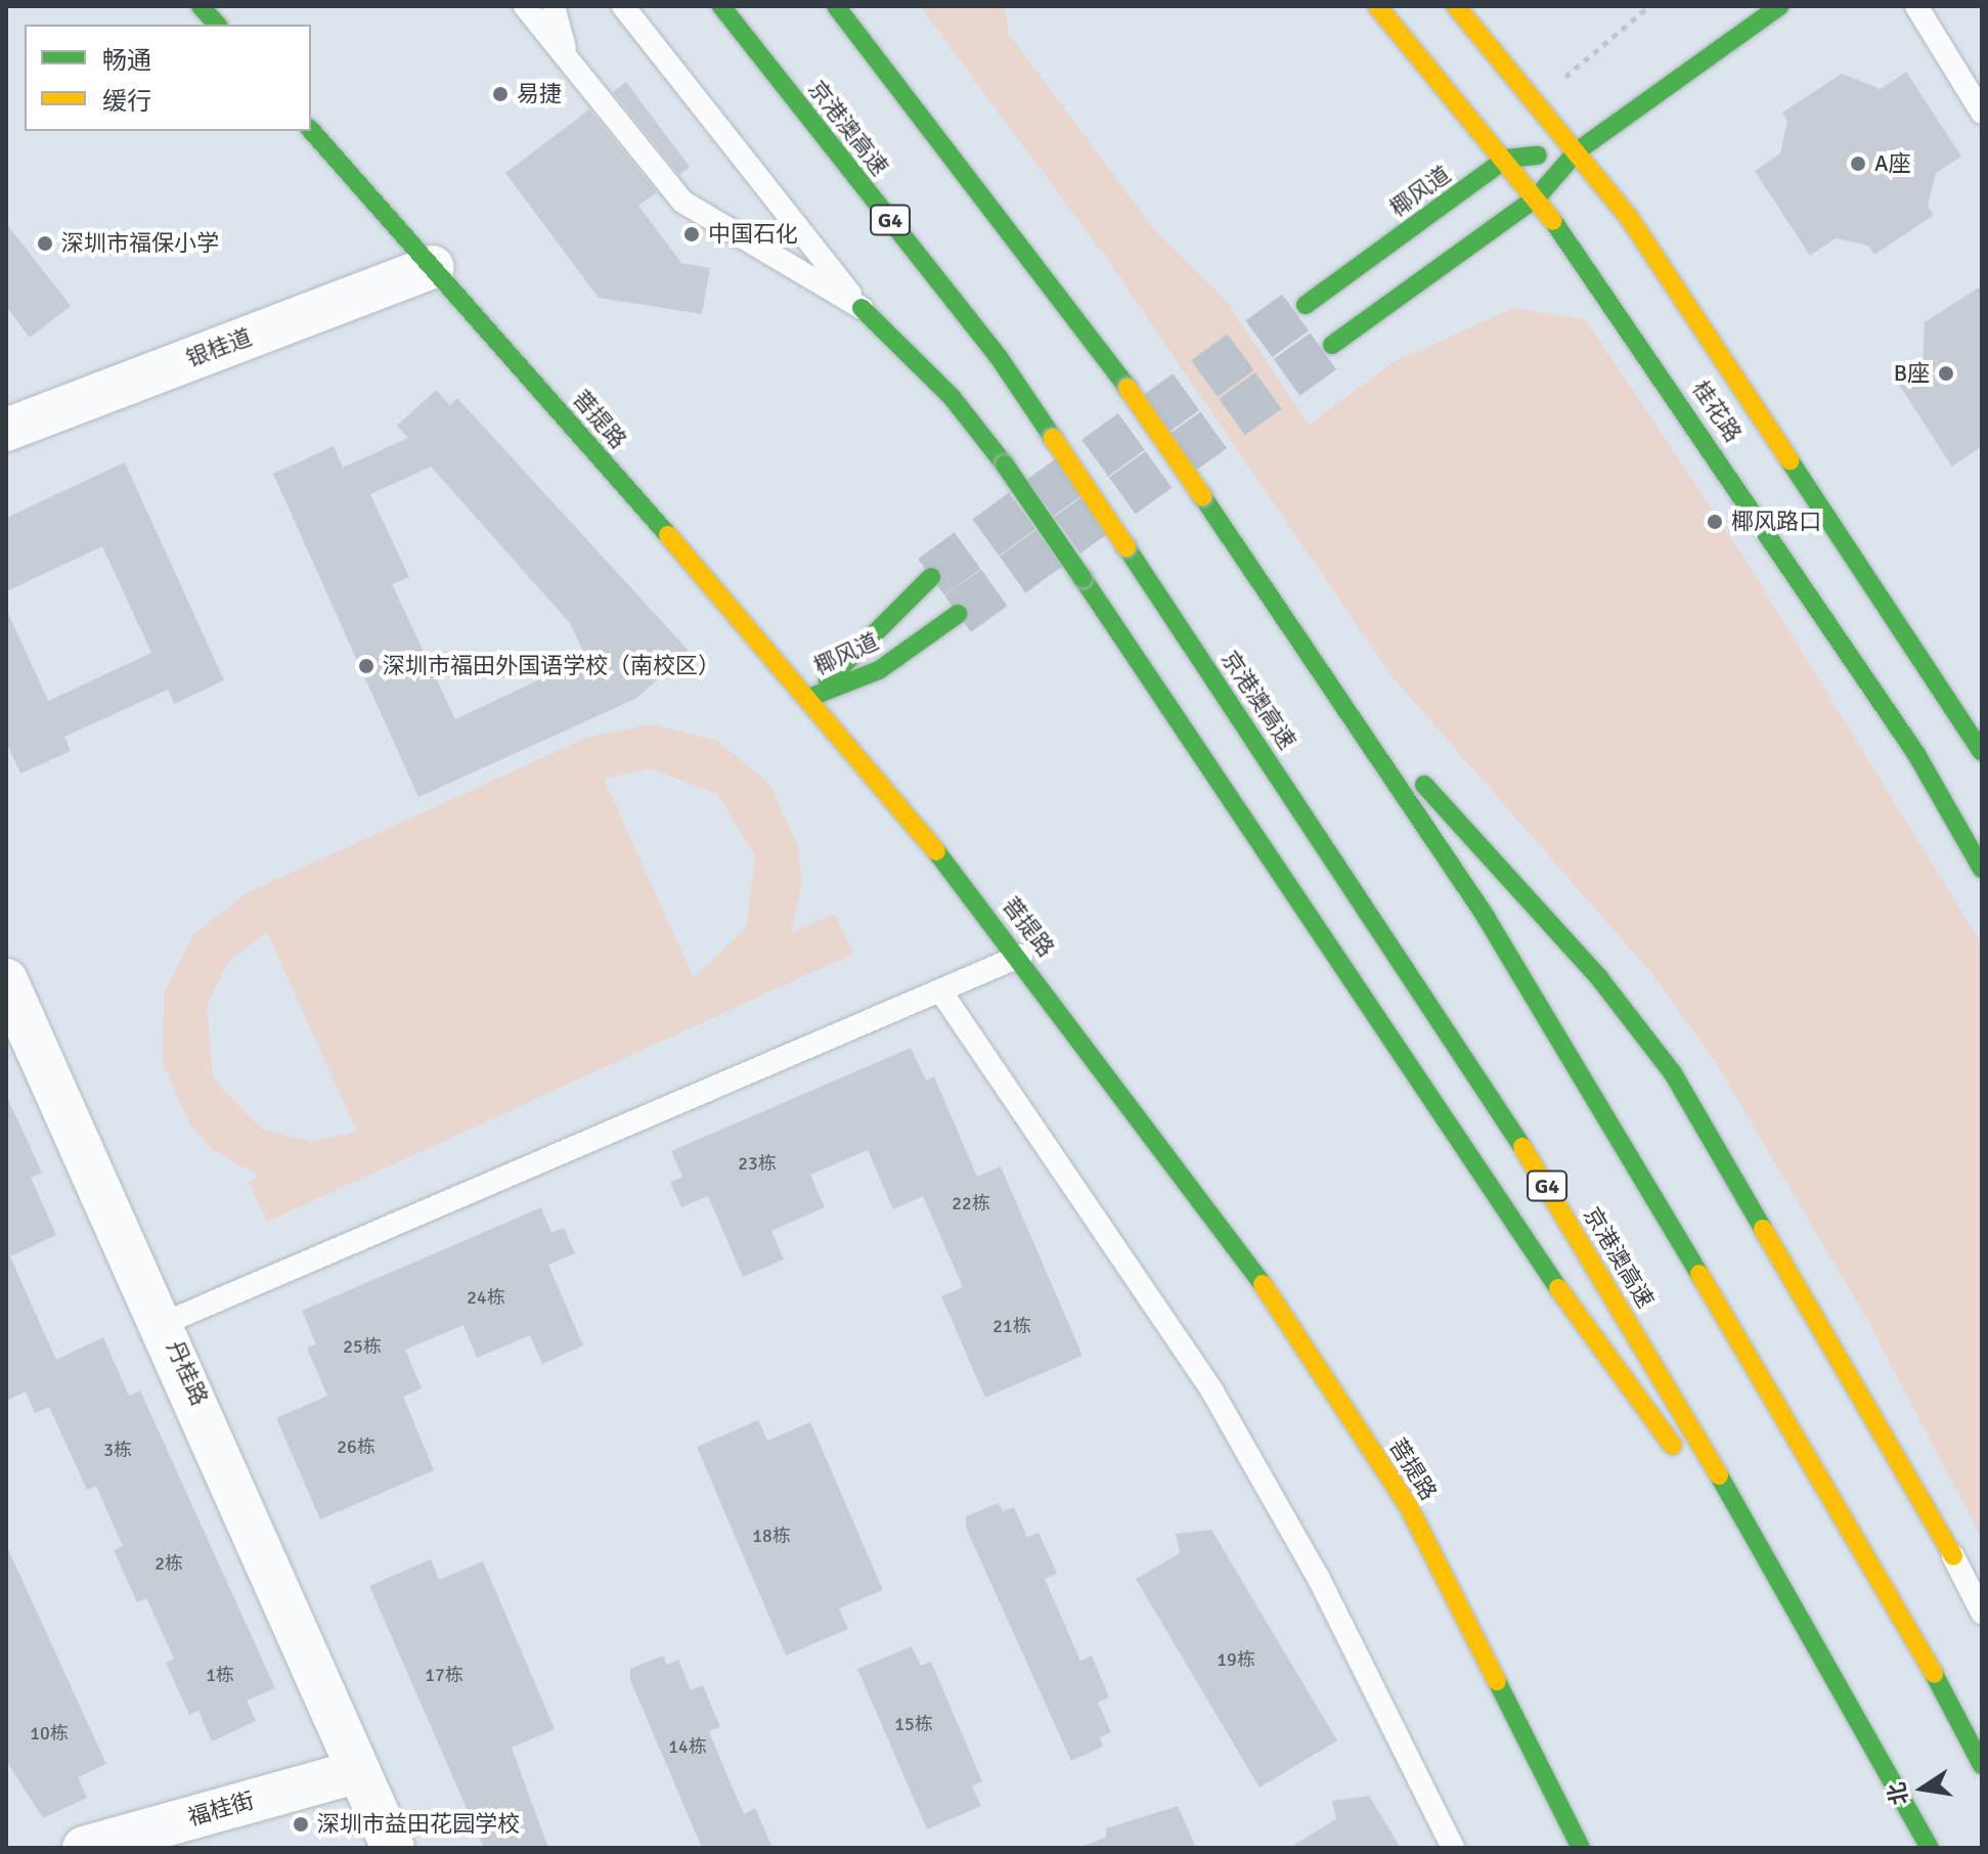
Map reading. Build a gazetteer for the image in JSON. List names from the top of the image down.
{
  "streets": {
    "main road": [
      "京港澳高速",
      "椰风道",
      "G4",
      "桂花路",
      "菩提路"
    ],
    "street": ["银桂道", "丹桂路", "福桂街"]
  },
  "crossings": [
    ["椰风道", "桂花路"],
    ["椰风道", "菩提路"],
    ["银桂道", "菩提路"],
    ["丹桂路", "福桂街"]
  ],
  "places": [
    "易捷",
    "A座",
    "中国石化",
    "深圳市福保小学",
    "B座",
    "椰风路口",
    "深圳市福田外国语学校（南校区）",
    "深圳市益田花园学校"
  ],
  "house_numbers": [
    "23栋",
    "22栋",
    "24栋",
    "21栋",
    "25栋",
    "26栋",
    "3栋",
    "18栋",
    "2栋",
    "19栋",
    "1栋",
    "17栋",
    "15栋",
    "10栋",
    "14栋"
  ],
  "legend": ["畅通", "缓行"],
  "north": "left"
}
